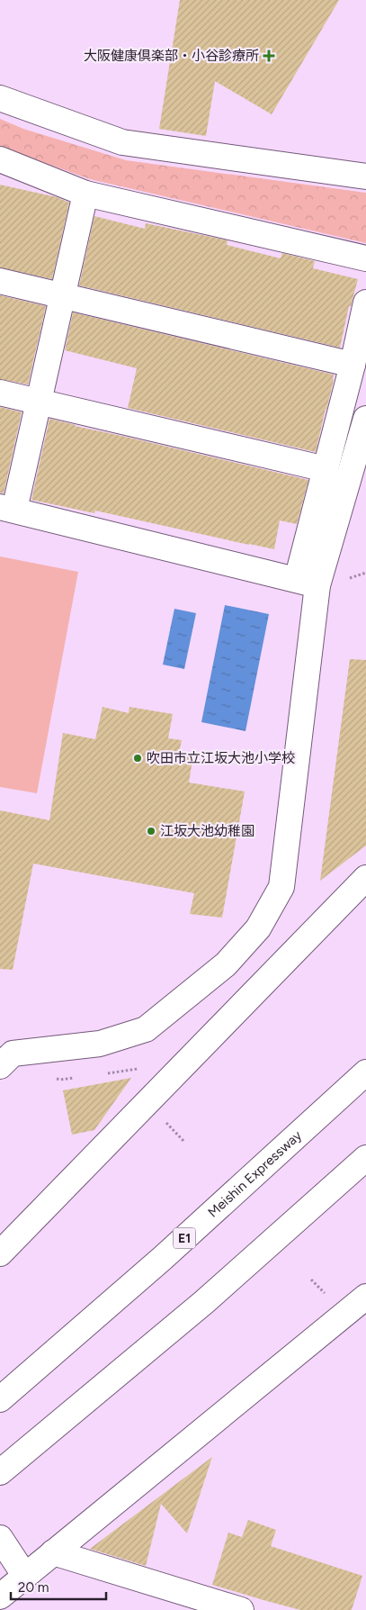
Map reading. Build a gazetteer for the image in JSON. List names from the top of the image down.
{
  "streets": {
    "main road": ["Meishin Expressway", "E1"]
  },
  "places": {
    "health": ["大阪健康倶楽部・小谷診療所"],
    "other": ["吹田市立江坂大池小学校", "江坂大池幼稚園"]
  },
  "scale_bar": "20 m"
}
